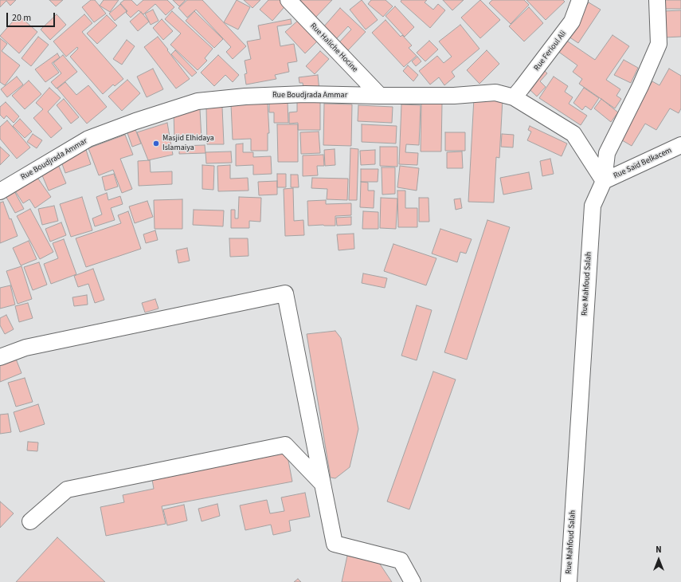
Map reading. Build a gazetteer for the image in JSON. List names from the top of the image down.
{
  "streets": {
    "street": [
      "Rue Haliche Hocine",
      "Rue Ferioul Ali",
      "Rue Boudjrada Ammar",
      "Rue Saïd Belkacem",
      "Rue Mahfoud Salah"
    ]
  },
  "crossings": [
    ["Rue Haliche Hocine", "Rue Boudjrada Ammar"],
    ["Rue Ferioul Ali", "Rue Boudjrada Ammar"],
    ["Rue Boudjrada Ammar", "Rue Saïd Belkacem"],
    ["Rue Boudjrada Ammar", "Rue Mahfoud Salah"],
    ["Rue Saïd Belkacem", "Rue Mahfoud Salah"]
  ],
  "places": ["Masjid Elhidaya Islamaiya"],
  "scale_bar": "20 m",
  "north": "top"
}
